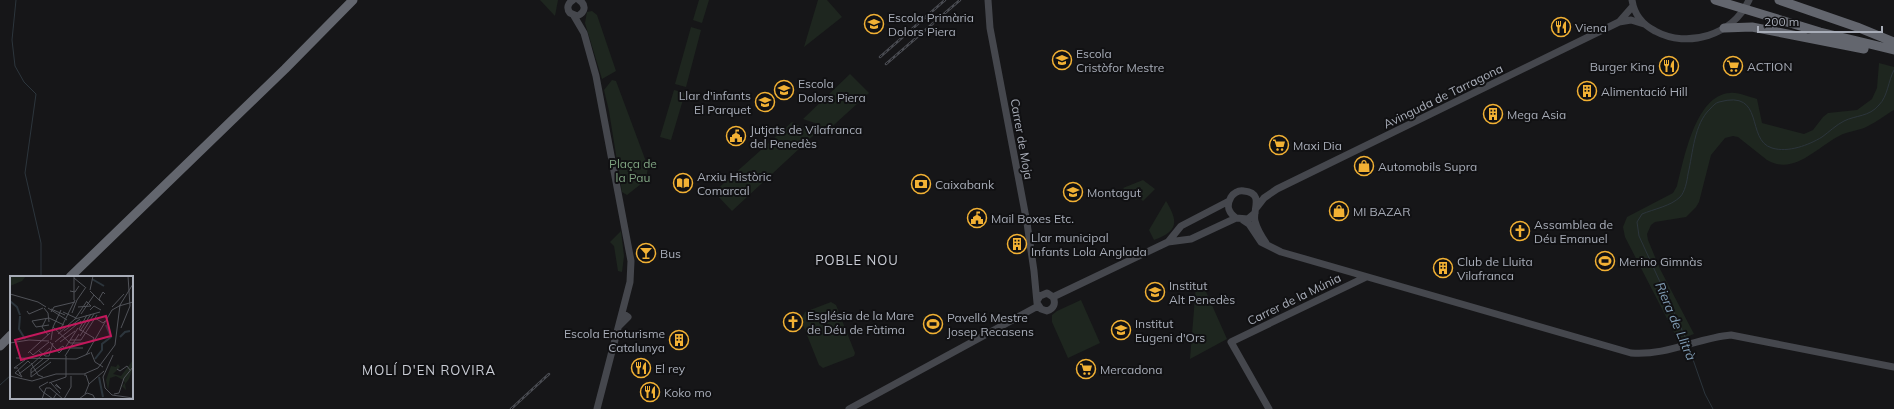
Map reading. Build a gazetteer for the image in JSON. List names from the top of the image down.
{
  "streets": {
    "street": ["Avinguda de Tarragona", "Carrer de Moja", "Carrer de la Múnia"]
  },
  "districts": ["POBLE NOU", "MOLÍ D'EN ROVIRA"],
  "water": ["Riera de Llitrà"],
  "parks": ["Plaça de la Pau"],
  "places": {
    "school or university": [
      "Escola Primària Dolors Piera",
      "Escola Cristòfor Mestre",
      "Escola Dolors Piera",
      "Llar d'infants El Parquet",
      "Montagut",
      "Institut Alt Penedès",
      "Institut Eugeni d'Ors"
    ],
    "restaurant": [
      "Viena",
      "Burger King",
      "El rey",
      "Koko mo"
    ],
    "supermarket": ["ACTION", "Maxi Dia", "Mercadona"],
    "building": [
      "Alimentació Hill",
      "Mega Asia",
      "Llar municipal Infants Lola Anglada",
      "Club de Lluita Vilafranca",
      "Escola Enoturisme Catalunya"
    ],
    "public building": ["Jutjats de Vilafranca del Penedès", "Mail Boxes Etc."],
    "shop": ["Automobils Supra", "MI BAZAR"],
    "library": ["Arxiu Històric Comarcal"],
    "bank": ["Caixabank"],
    "church": ["Assamblea de Déu Emanuel", "Església de la Mare de Déu de Fàtima"],
    "bar": ["Bus"],
    "sports": ["Merino Gimnàs", "Pavelló Mestre Josep Recasens"]
  },
  "scale_bar": "200 m"
}
